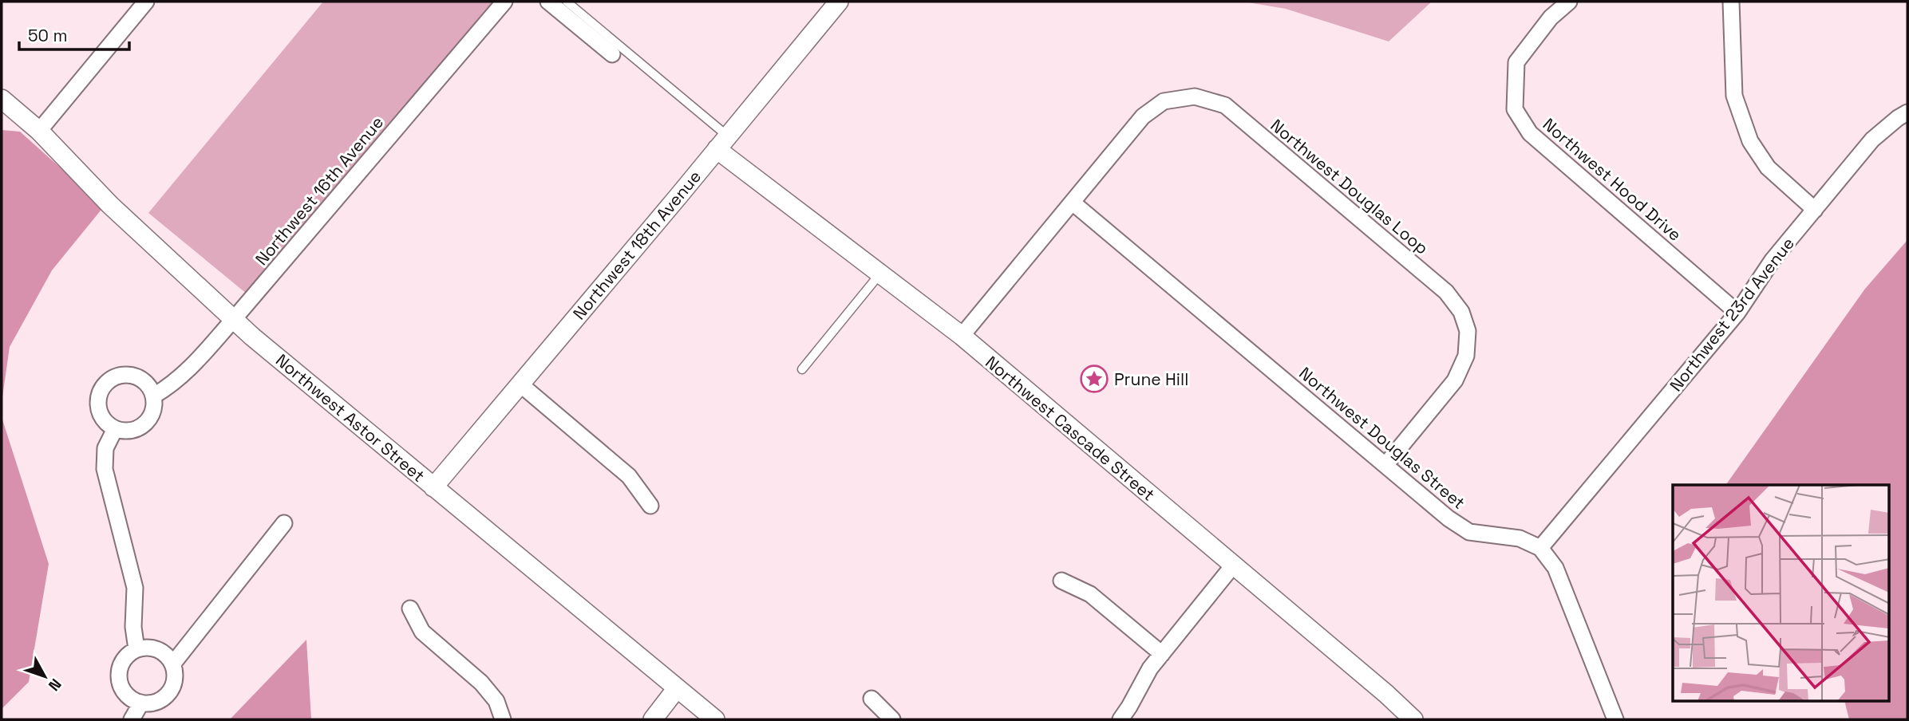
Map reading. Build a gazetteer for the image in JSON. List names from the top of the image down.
{
  "streets": {
    "street": [
      "Northwest Hood Drive",
      "Northwest Douglas Loop",
      "Northwest 16th Avenue",
      "Northwest 18th Avenue",
      "Northwest 23rd Avenue",
      "Northwest Astor Street",
      "Northwest Cascade Street",
      "Northwest Douglas Street"
    ]
  },
  "crossings": [
    ["Northwest Hood Drive", "Northwest 23rd Avenue"],
    ["Northwest Douglas Loop", "Northwest Cascade Street"],
    ["Northwest Douglas Loop", "Northwest Douglas Street"],
    ["Northwest 16th Avenue", "Northwest Astor Street"],
    ["Northwest 18th Avenue", "Northwest Astor Street"],
    ["Northwest 18th Avenue", "Northwest Cascade Street"],
    ["Northwest 23rd Avenue", "Northwest Douglas Street"]
  ],
  "places": {
    "place": ["Prune Hill"]
  },
  "scale_bar": "50 m",
  "north": "bottom right"
}
